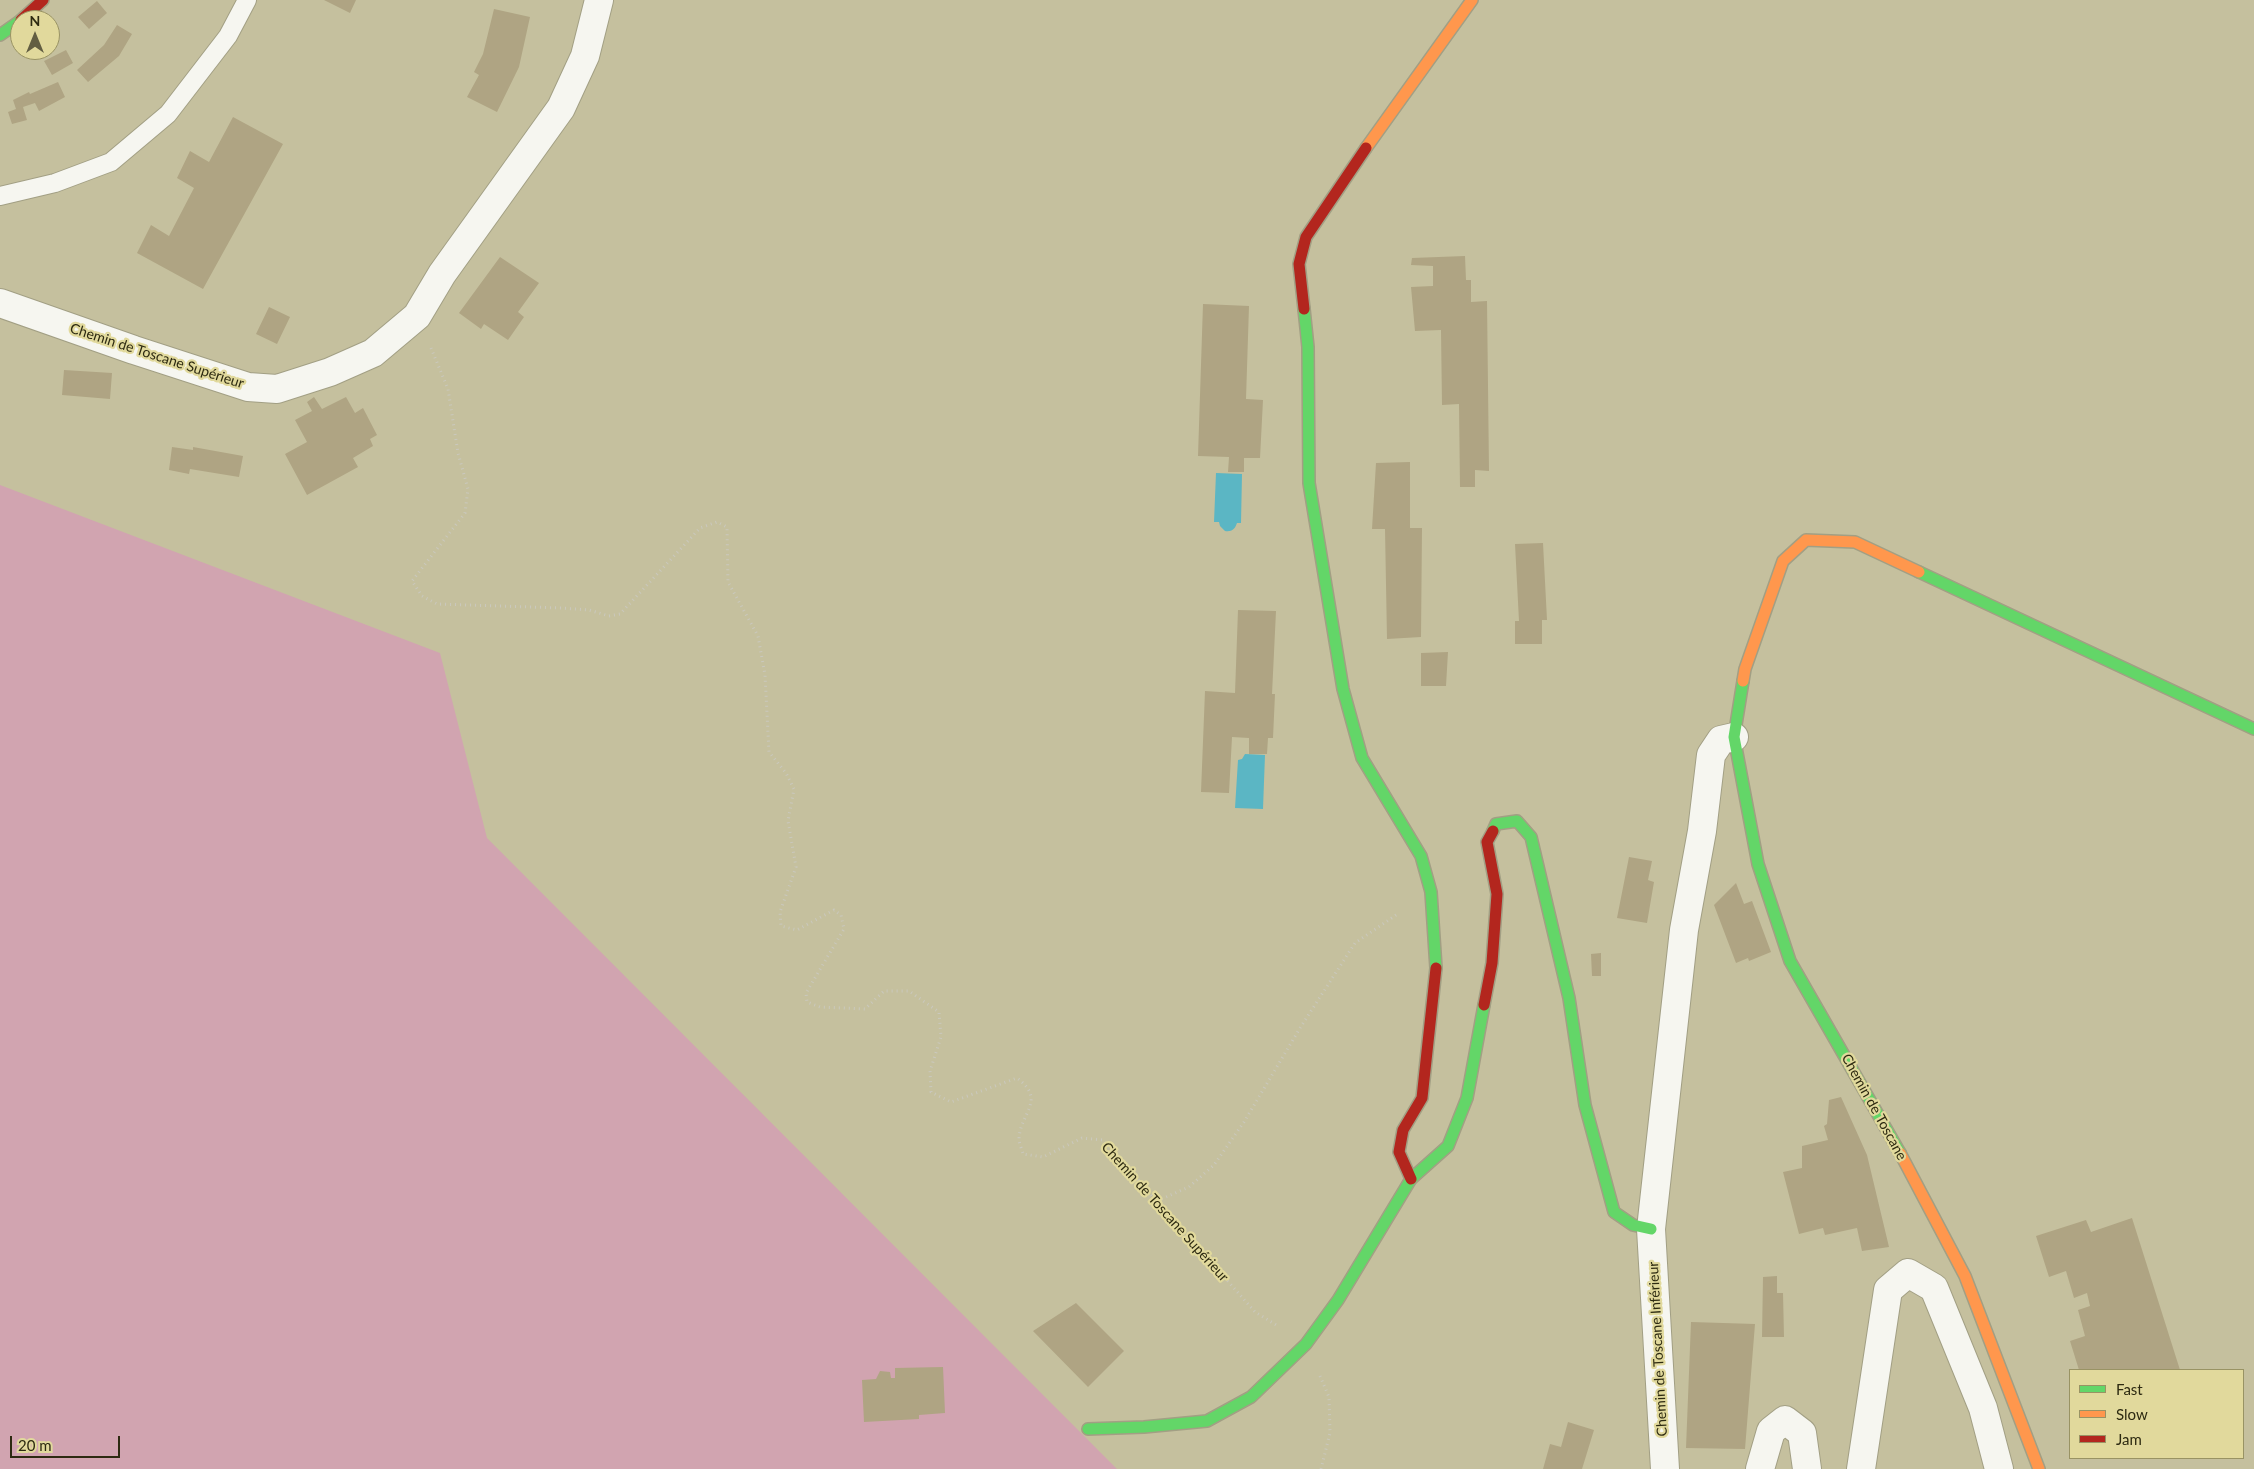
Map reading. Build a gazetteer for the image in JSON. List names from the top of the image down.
{
  "streets": {
    "street": ["Chemin de Toscane Supérieur", "Chemin de Toscane", "Chemin de Toscane Inférieur"]
  },
  "crossings": [
    ["Chemin de Toscane", "Chemin de Toscane Inférieur"]
  ],
  "legend": ["Fast", "Slow", "Jam"],
  "scale_bar": "20 m",
  "north": "top"
}
